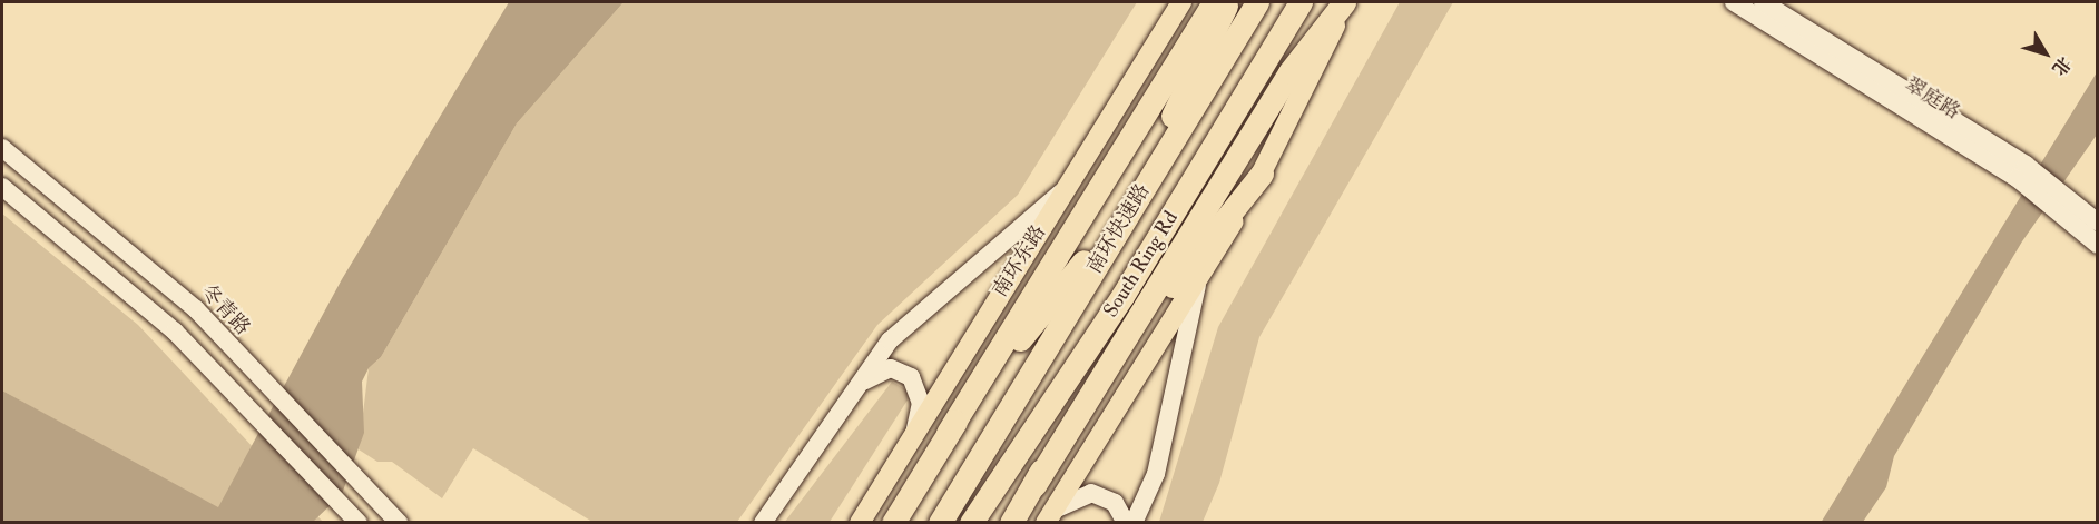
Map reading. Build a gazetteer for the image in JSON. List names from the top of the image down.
{
  "streets": {
    "highway": ["南环快速路", "South Ring Rd"],
    "main road": ["翠庭路", "南环东路", "冬青路"]
  },
  "north": "bottom right"
}
